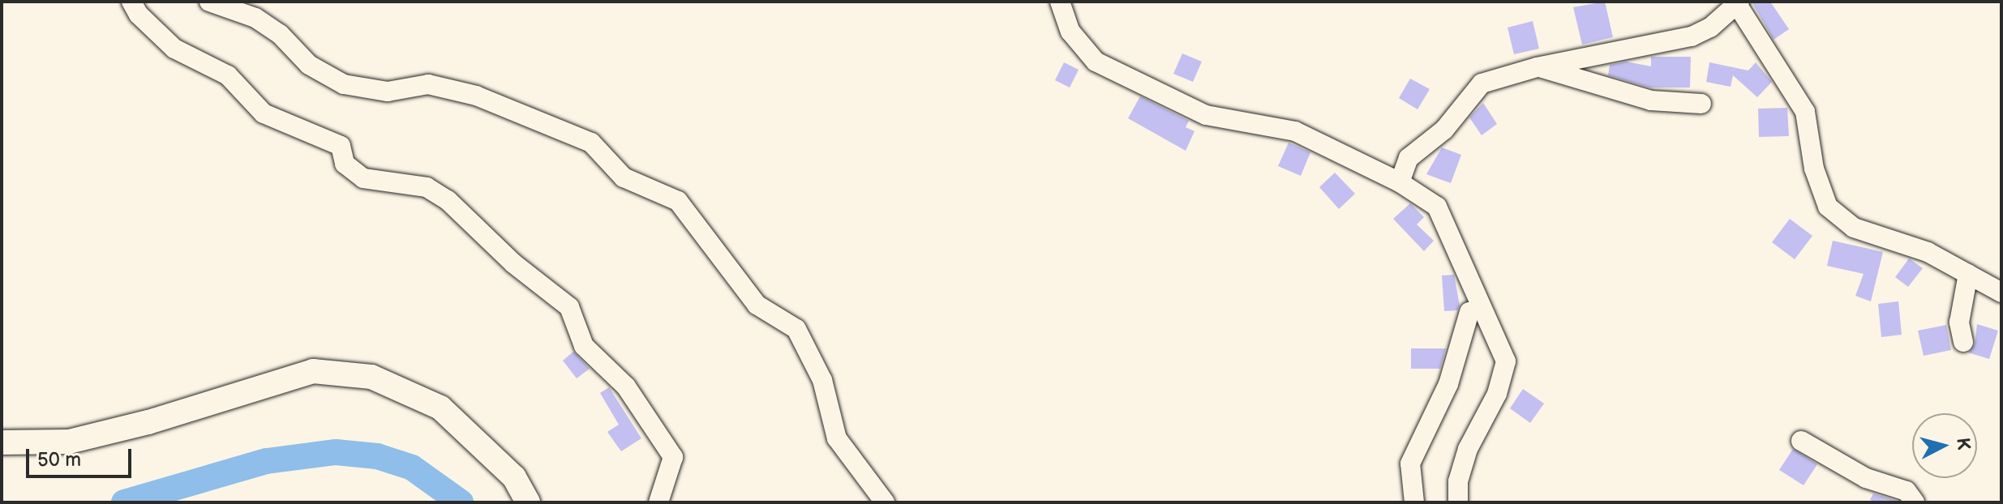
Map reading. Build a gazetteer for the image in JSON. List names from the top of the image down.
{
  "scale_bar": "50 m",
  "north": "right"
}
